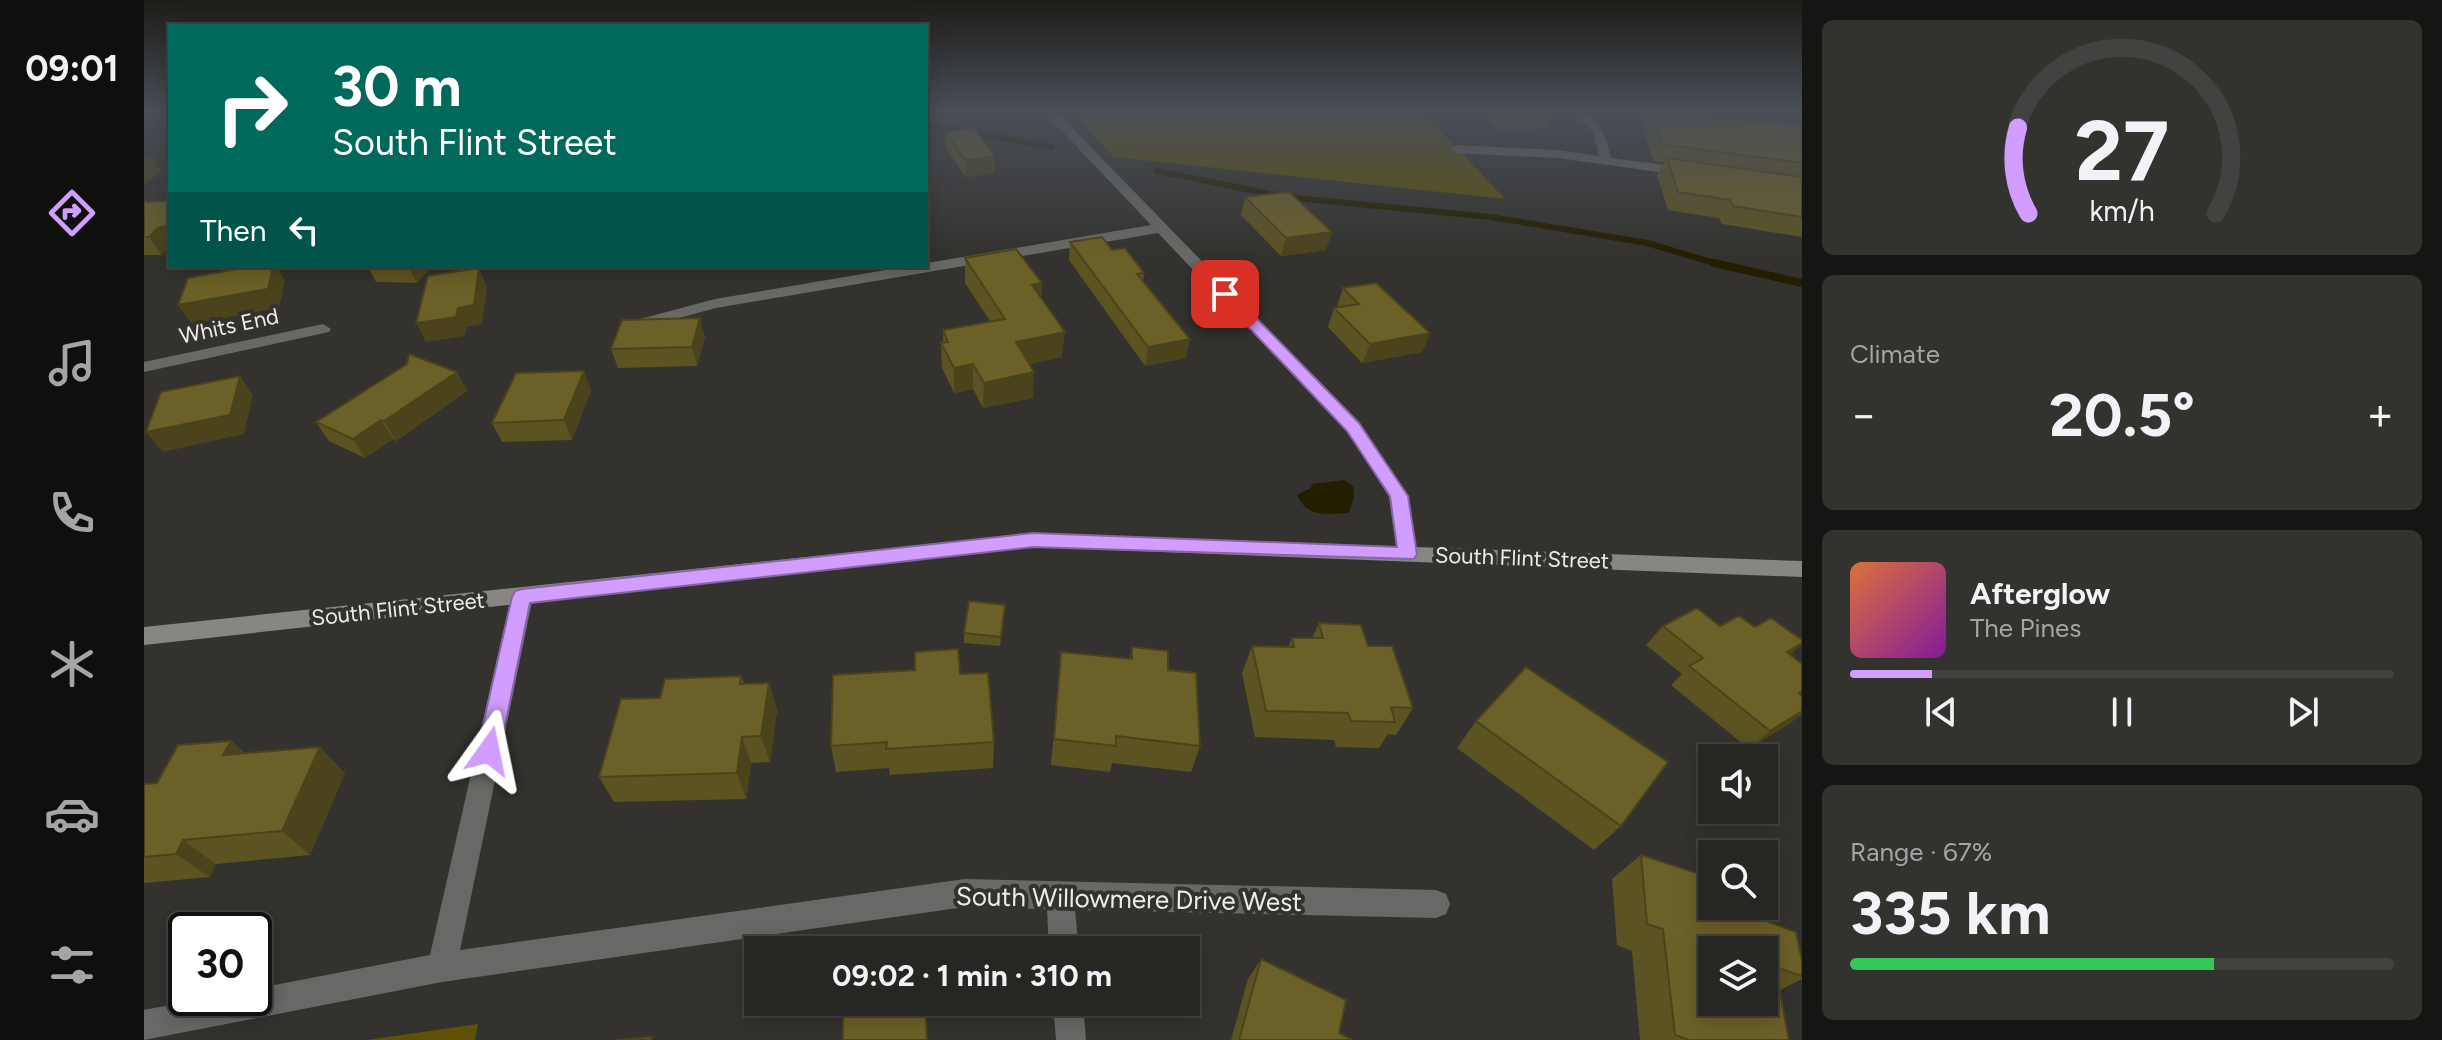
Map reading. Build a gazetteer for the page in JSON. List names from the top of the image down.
{
  "streets": {
    "main road": ["South Flint Street"],
    "street": ["Whits End", "South Willowmere Drive West"]
  },
  "page": {
    "tabs": "09:01",
    "turn": ["30 m", "South Flint Street"],
    "then": "Then",
    "tile": [
      "Climate",
      ["Range · 67%", "335 km"]
    ],
    "heat": ["−", "20.5°", "+"],
    "song": ["Afterglow", "The Pines"],
    "limit": "30",
    "trip": "09:02 · 1 min · 310 m",
    "gauge": ["27", "km/h"]
  }
}
